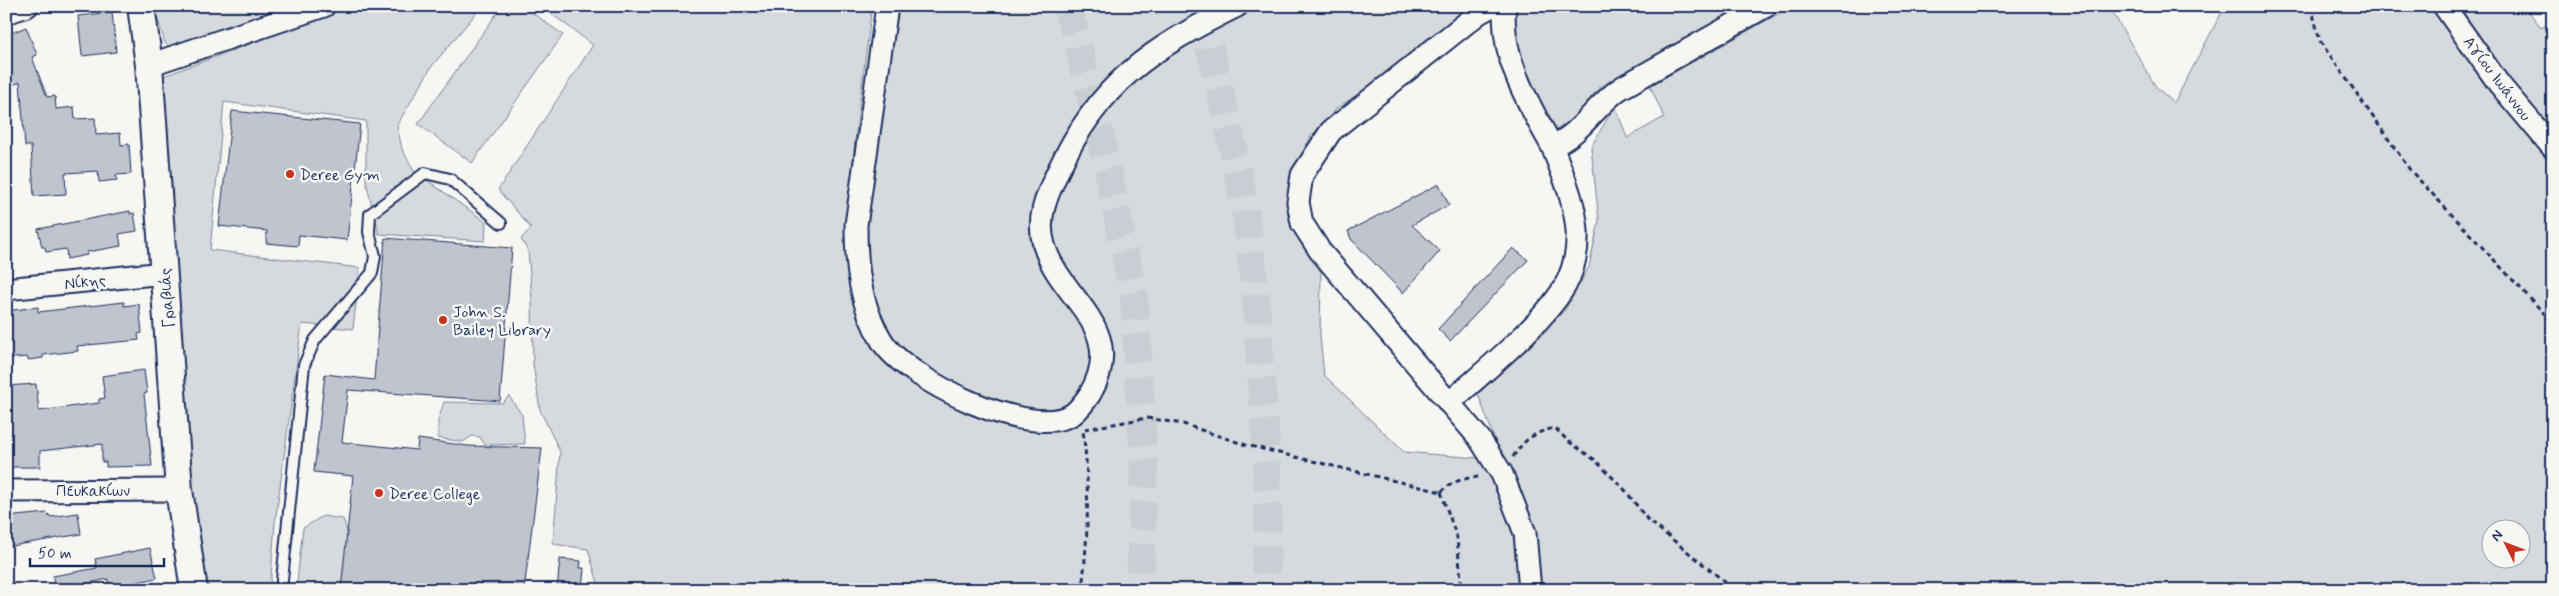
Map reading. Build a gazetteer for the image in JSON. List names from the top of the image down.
{
  "streets": {
    "street": [
      "Αγίου Ιωάννου",
      "Νίκης",
      "Γραβιάς",
      "Πευκακίων"
    ]
  },
  "crossings": [
    ["Νίκης", "Γραβιάς"],
    ["Γραβιάς", "Πευκακίων"]
  ],
  "places": ["Deree Gym", "John S. Bailey Library", "Deree College"],
  "scale_bar": "50 m",
  "north": "top left"
}
